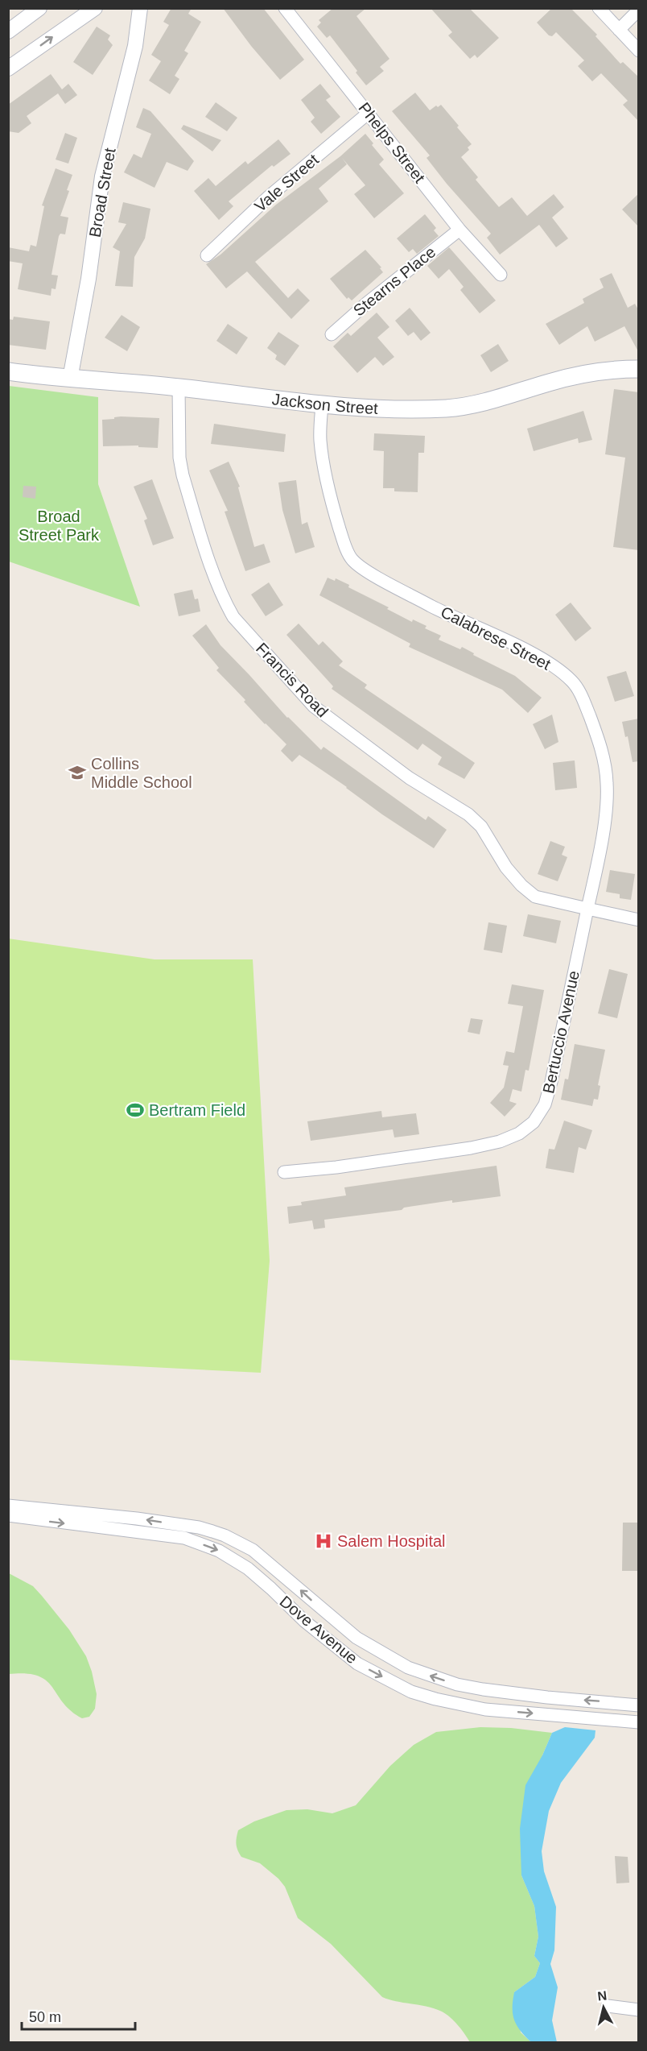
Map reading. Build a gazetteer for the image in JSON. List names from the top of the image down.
{
  "streets": {
    "main road": ["Jackson Street"],
    "street": [
      "Phelps Street",
      "Vale Street",
      "Broad Street",
      "Stearns Place",
      "Calabrese Street",
      "Francis Road",
      "Bertuccio Avenue",
      "Dove Avenue"
    ]
  },
  "crossings": [
    ["Phelps Street", "Vale Street"],
    ["Phelps Street", "Stearns Place"],
    ["Broad Street", "Jackson Street"],
    ["Jackson Street", "Calabrese Street"],
    ["Jackson Street", "Francis Road"],
    ["Calabrese Street", "Francis Road"],
    ["Calabrese Street", "Bertuccio Avenue"],
    ["Francis Road", "Bertuccio Avenue"]
  ],
  "parks": ["Broad Street Park"],
  "places": {
    "school or university": ["Collins Middle School"],
    "sports": ["Bertram Field"],
    "hospital": ["Salem Hospital"]
  },
  "scale_bar": "50 m",
  "north": "top"
}
